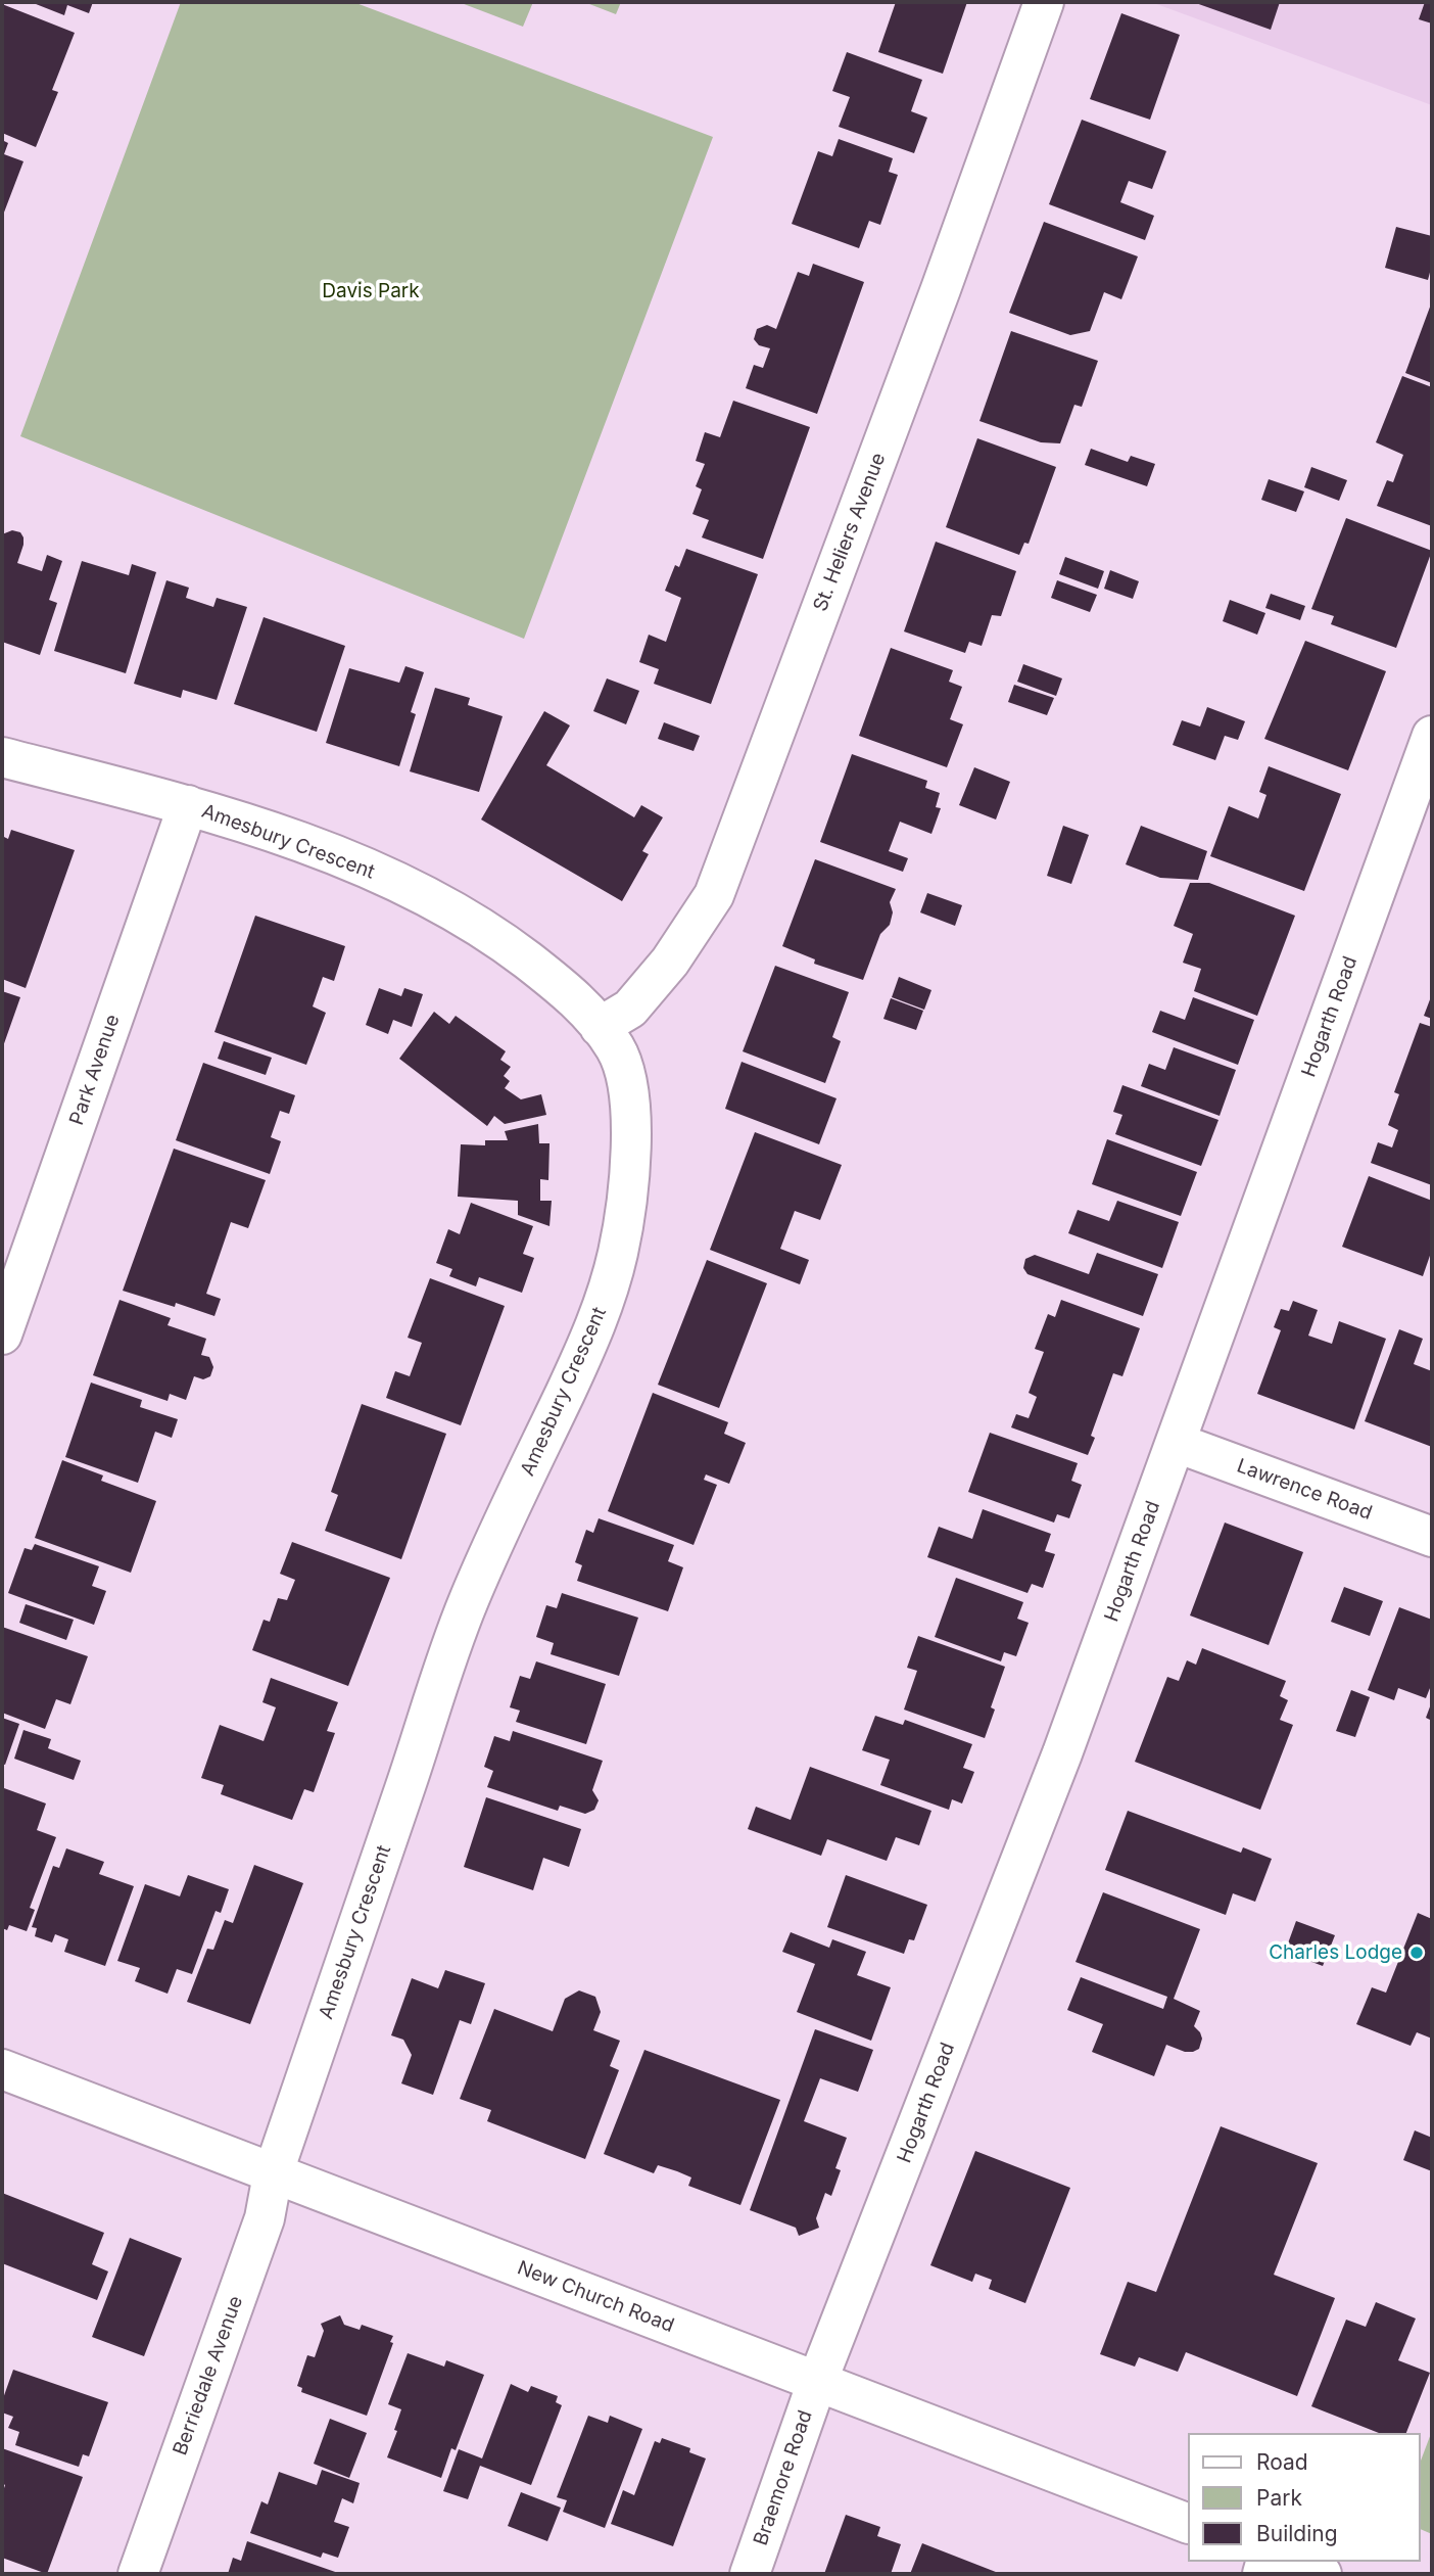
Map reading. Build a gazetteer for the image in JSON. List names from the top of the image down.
{
  "streets": {
    "street": [
      "St. Heliers Avenue",
      "Amesbury Crescent",
      "Hogarth Road",
      "Park Avenue",
      "Lawrence Road",
      "New Church Road",
      "Berriedale Avenue",
      "Braemore Road"
    ]
  },
  "crossings": [
    ["St. Heliers Avenue", "Amesbury Crescent"],
    ["Amesbury Crescent", "Park Avenue"],
    ["Amesbury Crescent", "New Church Road"],
    ["Amesbury Crescent", "Berriedale Avenue"],
    ["Hogarth Road", "Lawrence Road"],
    ["Hogarth Road", "New Church Road"],
    ["Hogarth Road", "Braemore Road"],
    ["New Church Road", "Berriedale Avenue"],
    ["New Church Road", "Braemore Road"]
  ],
  "parks": ["Davis Park"],
  "places": ["Charles Lodge"],
  "legend": ["Road", "Park", "Building"]
}
